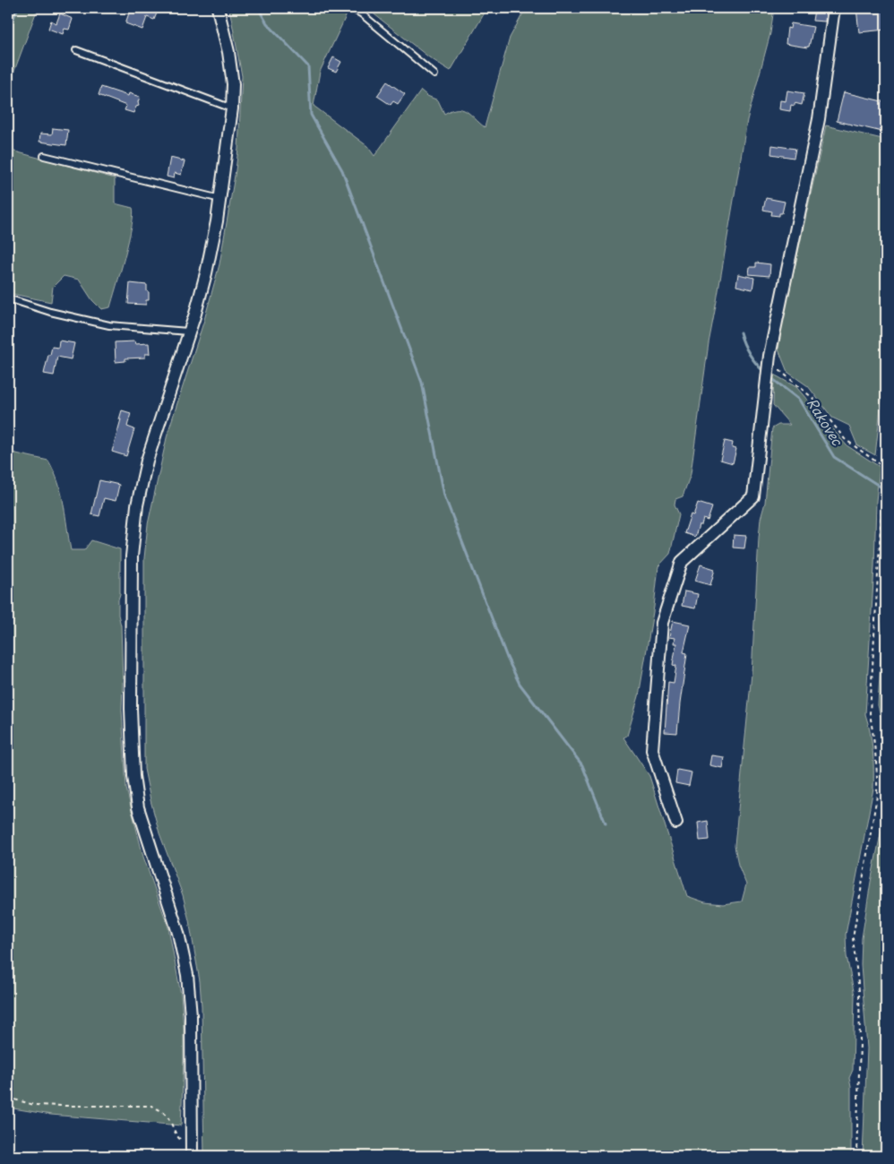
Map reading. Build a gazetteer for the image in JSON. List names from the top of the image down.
{
  "water": ["Rakovec"]
}
